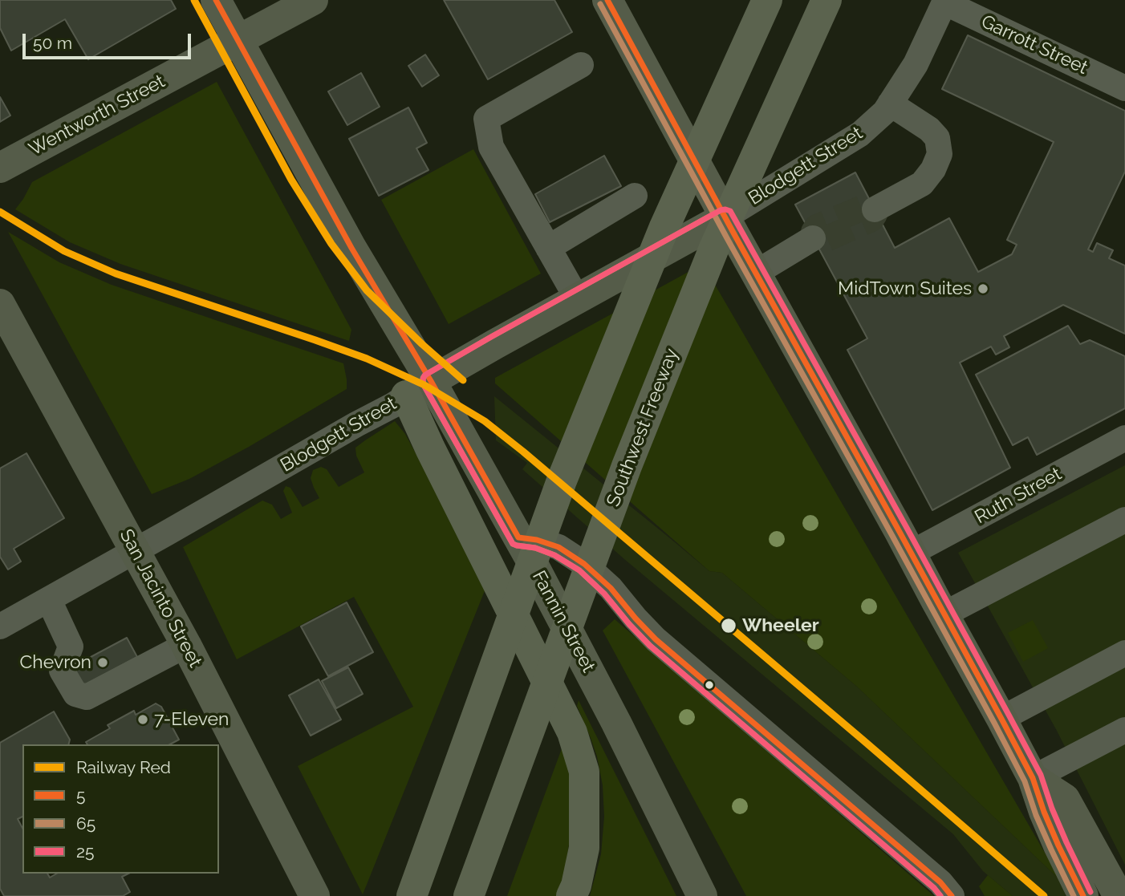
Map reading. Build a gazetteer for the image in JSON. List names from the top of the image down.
{
  "streets": {
    "highway": ["Southwest Freeway"],
    "main road": [
      "Wentworth Street",
      "Blodgett Street",
      "San Jacinto Street",
      "Fannin Street"
    ],
    "street": ["Garrott Street", "Ruth Street"]
  },
  "crossings": [
    ["Garrott Street", "Blodgett Street"],
    ["Blodgett Street", "San Jacinto Street"],
    ["Blodgett Street", "Fannin Street"]
  ],
  "places": [
    "MidTown Suites",
    "Wheeler",
    "Chevron",
    "7-Eleven"
  ],
  "lines": [
    "rail line Red",
    "transit line 5",
    "transit line 65",
    "transit line 25"
  ],
  "legend": [
    "Railway Red",
    "5",
    "65",
    "25"
  ],
  "scale_bar": "50 m"
}
